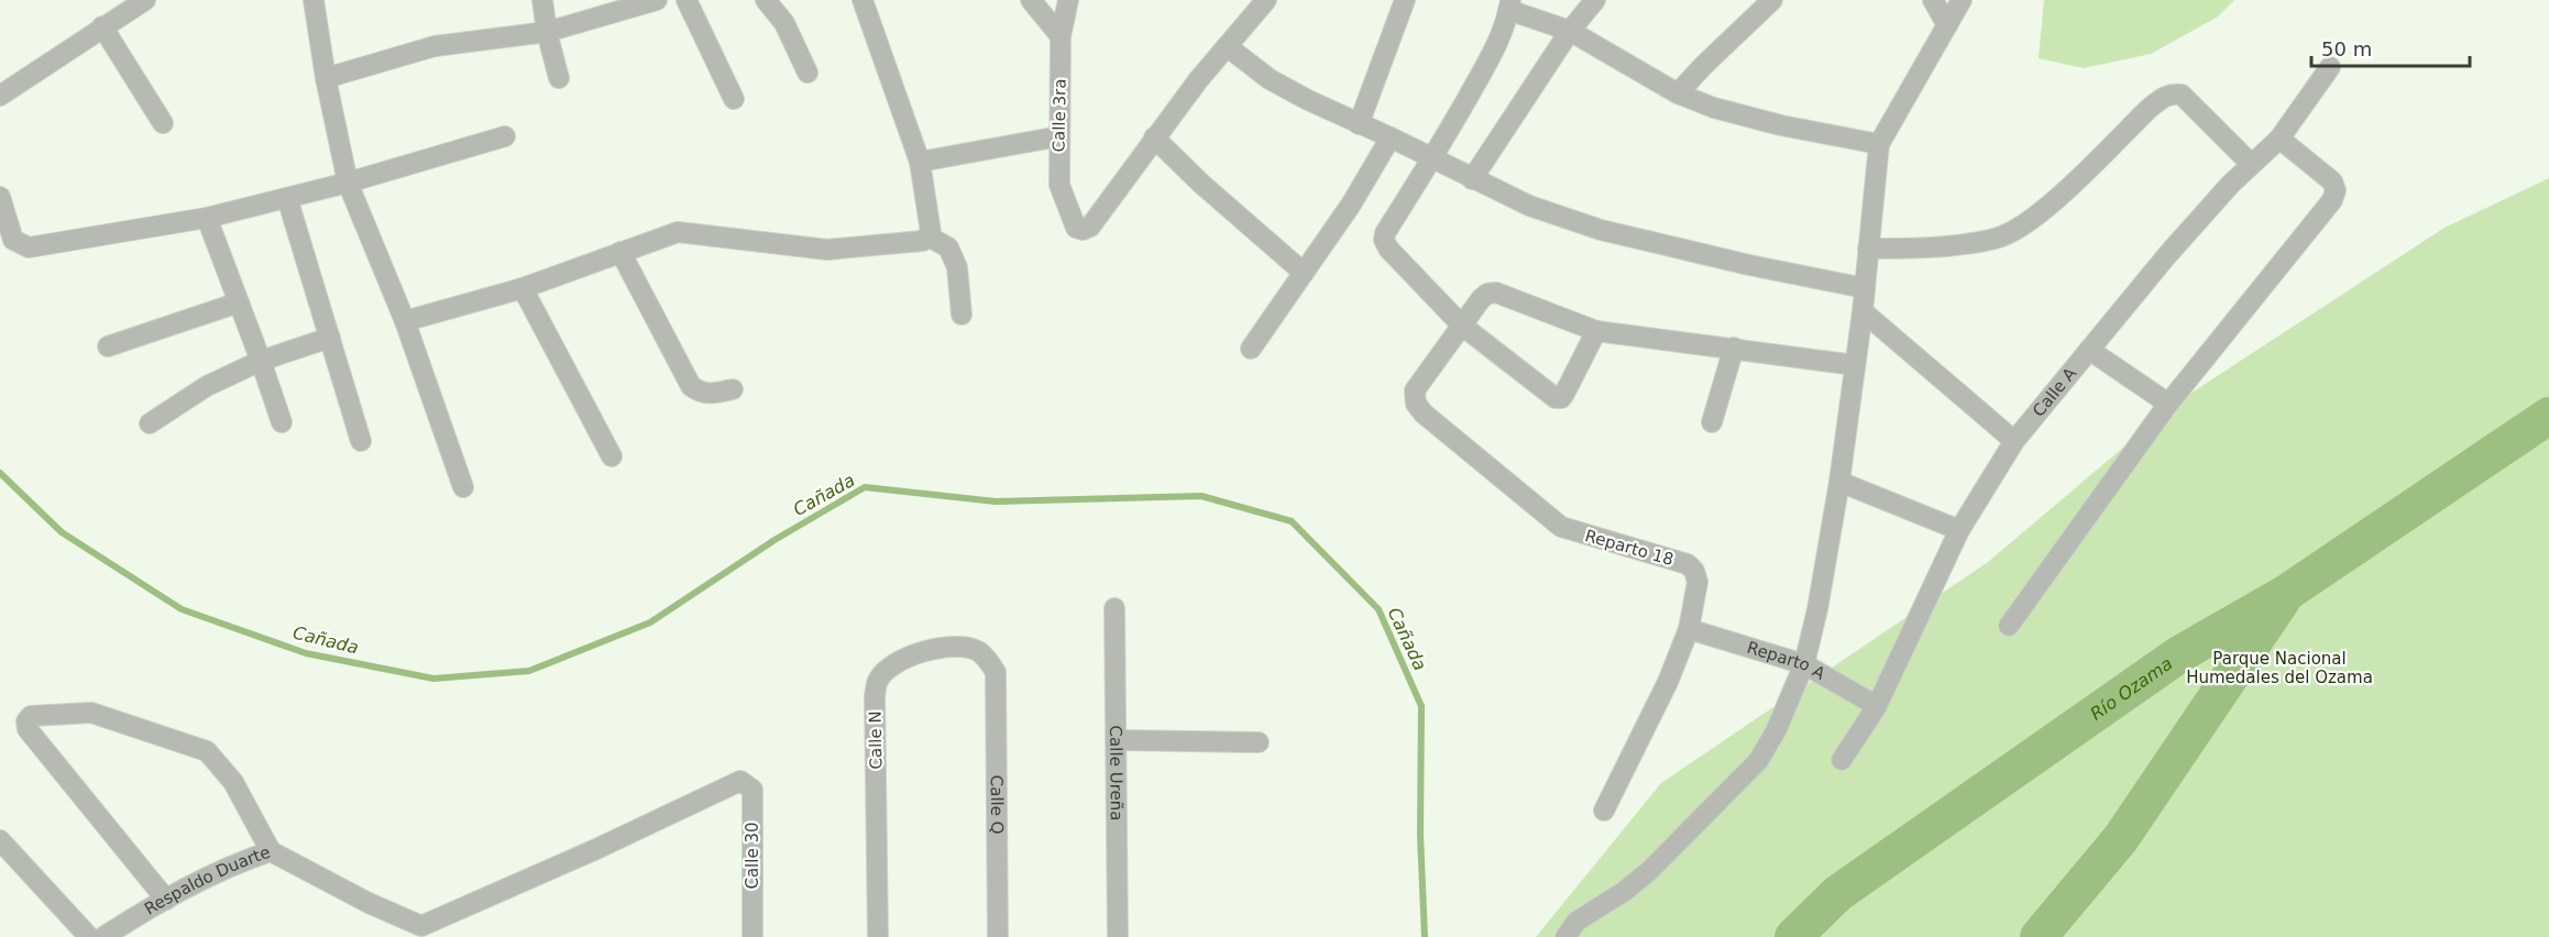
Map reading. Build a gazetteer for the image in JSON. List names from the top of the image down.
{
  "streets": {
    "street": [
      "Calle 3ra",
      "Calle A",
      "Reparto 18",
      "Reparto A",
      "Calle N",
      "Calle Ureña",
      "Calle Q",
      "Calle 30",
      "Respaldo Duarte"
    ]
  },
  "crossings": [
    ["Calle A", "Reparto A"],
    ["Reparto 18", "Reparto A"],
    ["Calle N", "Calle Q"],
    ["Calle 30", "Respaldo Duarte"]
  ],
  "water": ["Cañada", "Río Ozama"],
  "parks": ["Parque Nacional Humedales del Ozama"],
  "scale_bar": "50 m"
}
